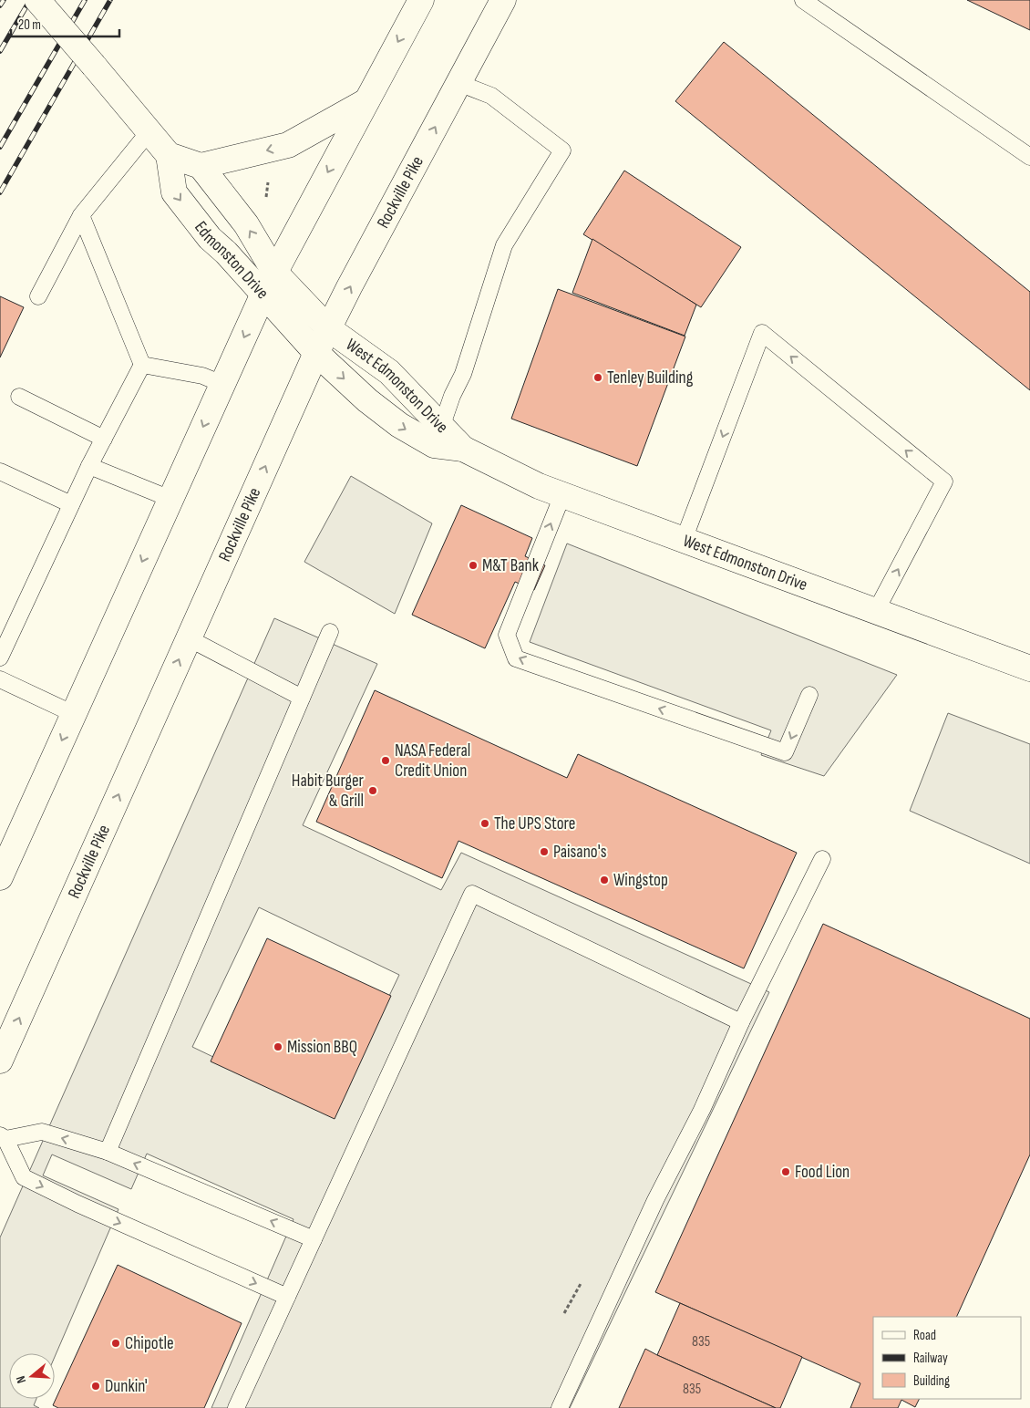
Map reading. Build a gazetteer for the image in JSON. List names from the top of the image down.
{
  "streets": {
    "main road": ["Rockville Pike", "Edmonston Drive", "West Edmonston Drive"]
  },
  "crossings": [
    ["Rockville Pike", "Edmonston Drive"],
    ["Rockville Pike", "West Edmonston Drive"],
    ["Edmonston Drive", "West Edmonston Drive"]
  ],
  "places": [
    "Tenley Building",
    "M&T Bank",
    "NASA Federal Credit Union",
    "Habit Burger & Grill",
    "The UPS Store",
    "Paisano's",
    "Wingstop",
    "Mission BBQ",
    "Food Lion",
    "Chipotle",
    "Dunkin'"
  ],
  "house_numbers": ["835", "835"],
  "legend": ["Road", "Railway", "Building"],
  "scale_bar": "20 m",
  "north": "left"
}
